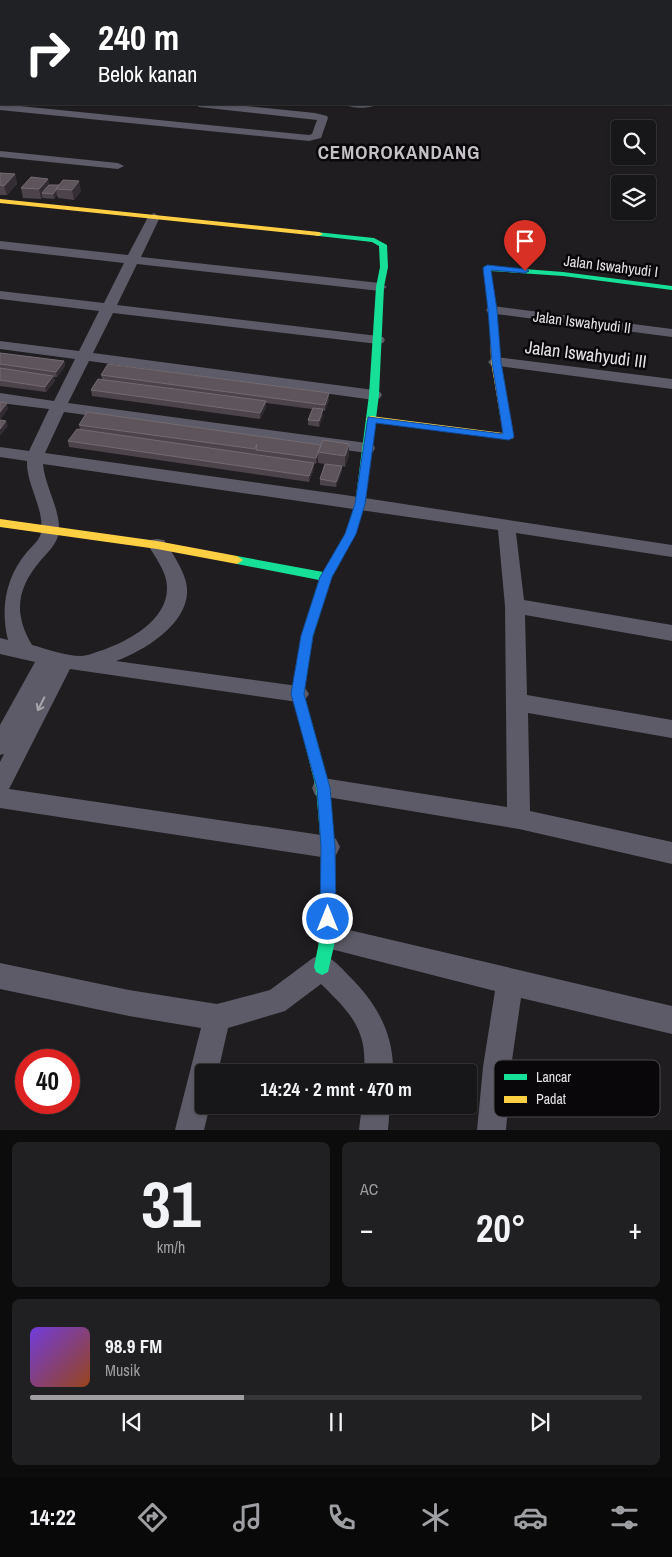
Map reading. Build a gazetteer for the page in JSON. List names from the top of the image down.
{
  "streets": {
    "street": ["Jalan Iswahyudi I", "Jalan Iswahyudi II", "Jalan Iswahyudi III"]
  },
  "crossings": [
    ["Jalan Iswahyudi I", "Jalan Iswahyudi II"]
  ],
  "districts": ["CEMOROKANDANG"],
  "legend": ["Lancar", "Padat"],
  "page": {
    "turn": ["240 m", "Belok kanan"],
    "limit": "40",
    "trip": "14:24 · 2 mnt · 470 m",
    "tile": [
      ["31", "km/h"],
      "AC"
    ],
    "heat": ["−", "20°", "+"],
    "song": ["98.9 FM", "Musik"],
    "tabs": "14:22"
  }
}
